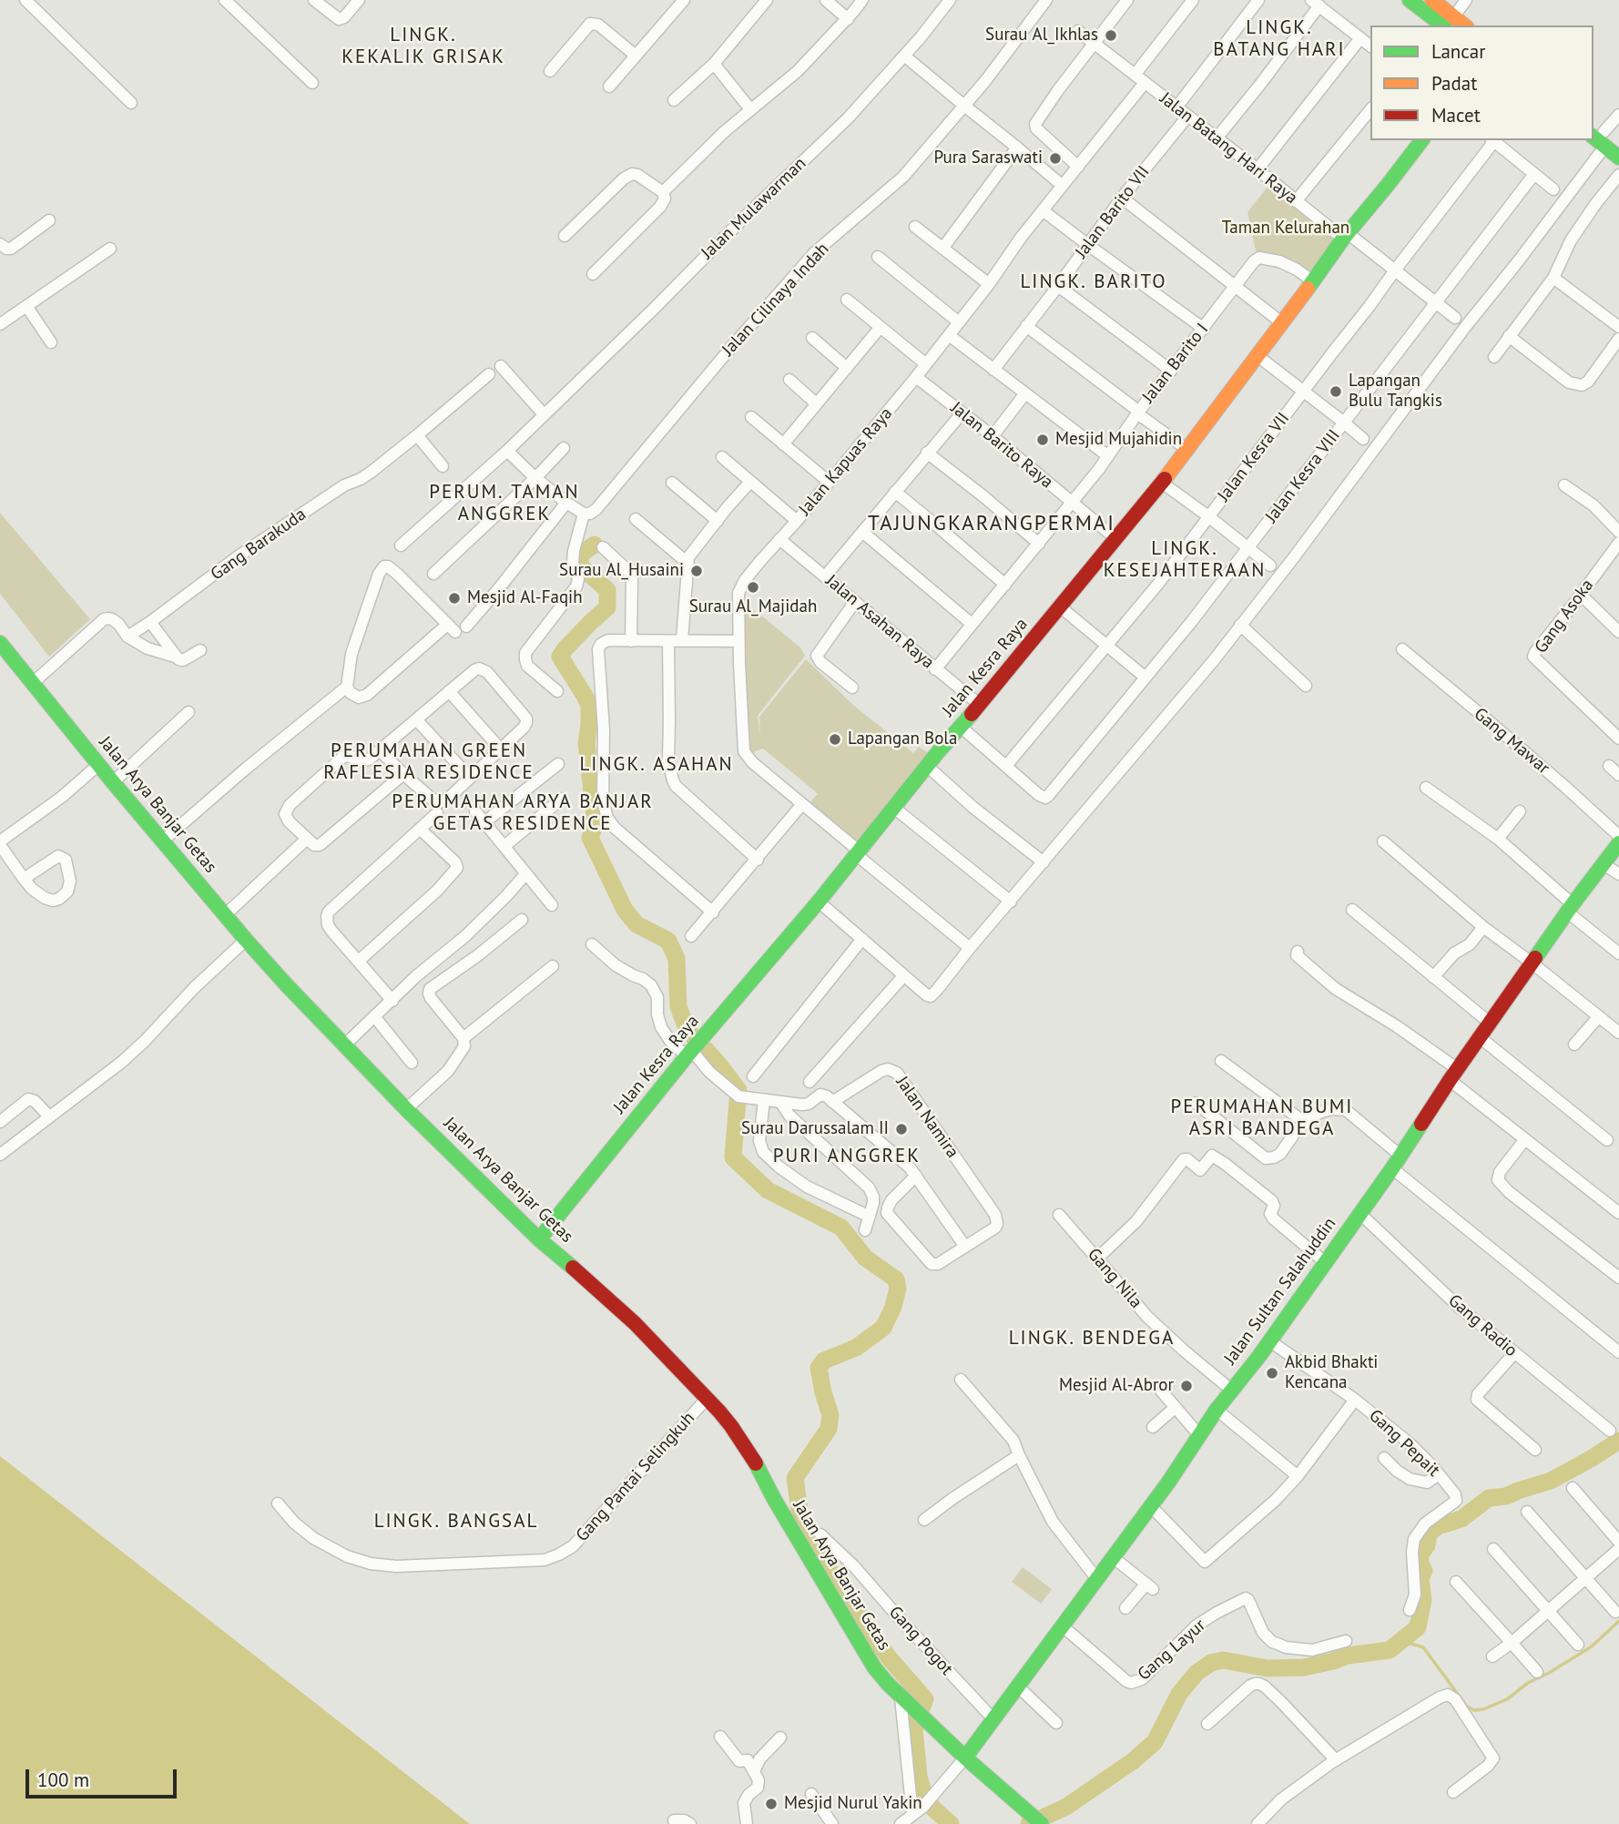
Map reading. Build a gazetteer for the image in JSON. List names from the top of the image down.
{
  "streets": {
    "main road": ["Jalan Kesra Raya", "Jalan Arya Banjar Getas", "Jalan Sultan Salahuddin"],
    "street": [
      "Jalan Batang Hari Raya",
      "Jalan Mulawarman",
      "Jalan Barito VII",
      "Jalan Cilinaya Indah",
      "Jalan Barito I",
      "Jalan Barito Raya",
      "Jalan Kesra VII",
      "Jalan Kapuas Raya",
      "Jalan Kesra VIII",
      "Gang Barakuda",
      "Gang Asoka",
      "Jalan Asahan Raya",
      "Gang Mawar",
      "Jalan Namira",
      "Gang Nila",
      "Gang Radio",
      "Gang Pepait",
      "Gang Pantai Selingkuh",
      "Gang Pogot",
      "Gang Layur"
    ]
  },
  "crossings": [
    ["Jalan Batang Hari Raya", "Jalan Barito VII"],
    ["Jalan Batang Hari Raya", "Jalan Kesra VII"],
    ["Jalan Batang Hari Raya", "Jalan Kapuas Raya"],
    ["Jalan Batang Hari Raya", "Jalan Kesra VIII"],
    ["Jalan Batang Hari Raya", "Jalan Kesra Raya"],
    ["Jalan Barito I", "Jalan Barito Raya"],
    ["Jalan Barito I", "Jalan Asahan Raya"],
    ["Jalan Barito I", "Jalan Kesra Raya"],
    ["Jalan Barito Raya", "Jalan Kapuas Raya"],
    ["Jalan Barito Raya", "Jalan Kesra Raya"],
    ["Jalan Kesra VII", "Jalan Kesra VIII"],
    ["Jalan Kapuas Raya", "Jalan Asahan Raya"],
    ["Jalan Kapuas Raya", "Jalan Kesra Raya"],
    ["Jalan Asahan Raya", "Jalan Kesra Raya"],
    ["Jalan Kesra Raya", "Jalan Arya Banjar Getas"],
    ["Jalan Arya Banjar Getas", "Jalan Sultan Salahuddin"],
    ["Jalan Arya Banjar Getas", "Gang Pantai Selingkuh"],
    ["Gang Nila", "Jalan Sultan Salahuddin"],
    ["Jalan Sultan Salahuddin", "Gang Radio"],
    ["Jalan Sultan Salahuddin", "Gang Pepait"],
    ["Jalan Sultan Salahuddin", "Gang Pogot"],
    ["Jalan Sultan Salahuddin", "Gang Layur"]
  ],
  "districts": [
    "LINGK. BATANG HARI",
    "LINGK. KEKALIK GRISAK",
    "LINGK. BARITO",
    "PERUM. TAMAN ANGGREK",
    "TAJUNGKARANGPERMAI",
    "LINGK. KESEJAHTERAAN",
    "PERUMAHAN GREEN RAFLESIA RESIDENCE",
    "LINGK. ASAHAN",
    "PERUMAHAN ARYA BANJAR GETAS RESIDENCE",
    "PERUMAHAN BUMI ASRI BANDEGA",
    "PURI ANGGREK",
    "LINGK. BENDEGA",
    "LINGK. BANGSAL"
  ],
  "parks": ["Taman Kelurahan"],
  "places": [
    "Surau Al_Ikhlas",
    "Pura Saraswati",
    "Lapangan Bulu Tangkis",
    "Mesjid Mujahidin",
    "Surau Al_Husaini",
    "Surau Al_Majidah",
    "Mesjid Al-Faqih",
    "Lapangan Bola",
    "Surau Darussalam II",
    "Akbid Bhakti Kencana",
    "Mesjid Al-Abror",
    "Mesjid Nurul Yakin"
  ],
  "legend": ["Lancar", "Padat", "Macet"],
  "scale_bar": "100 m"
}
